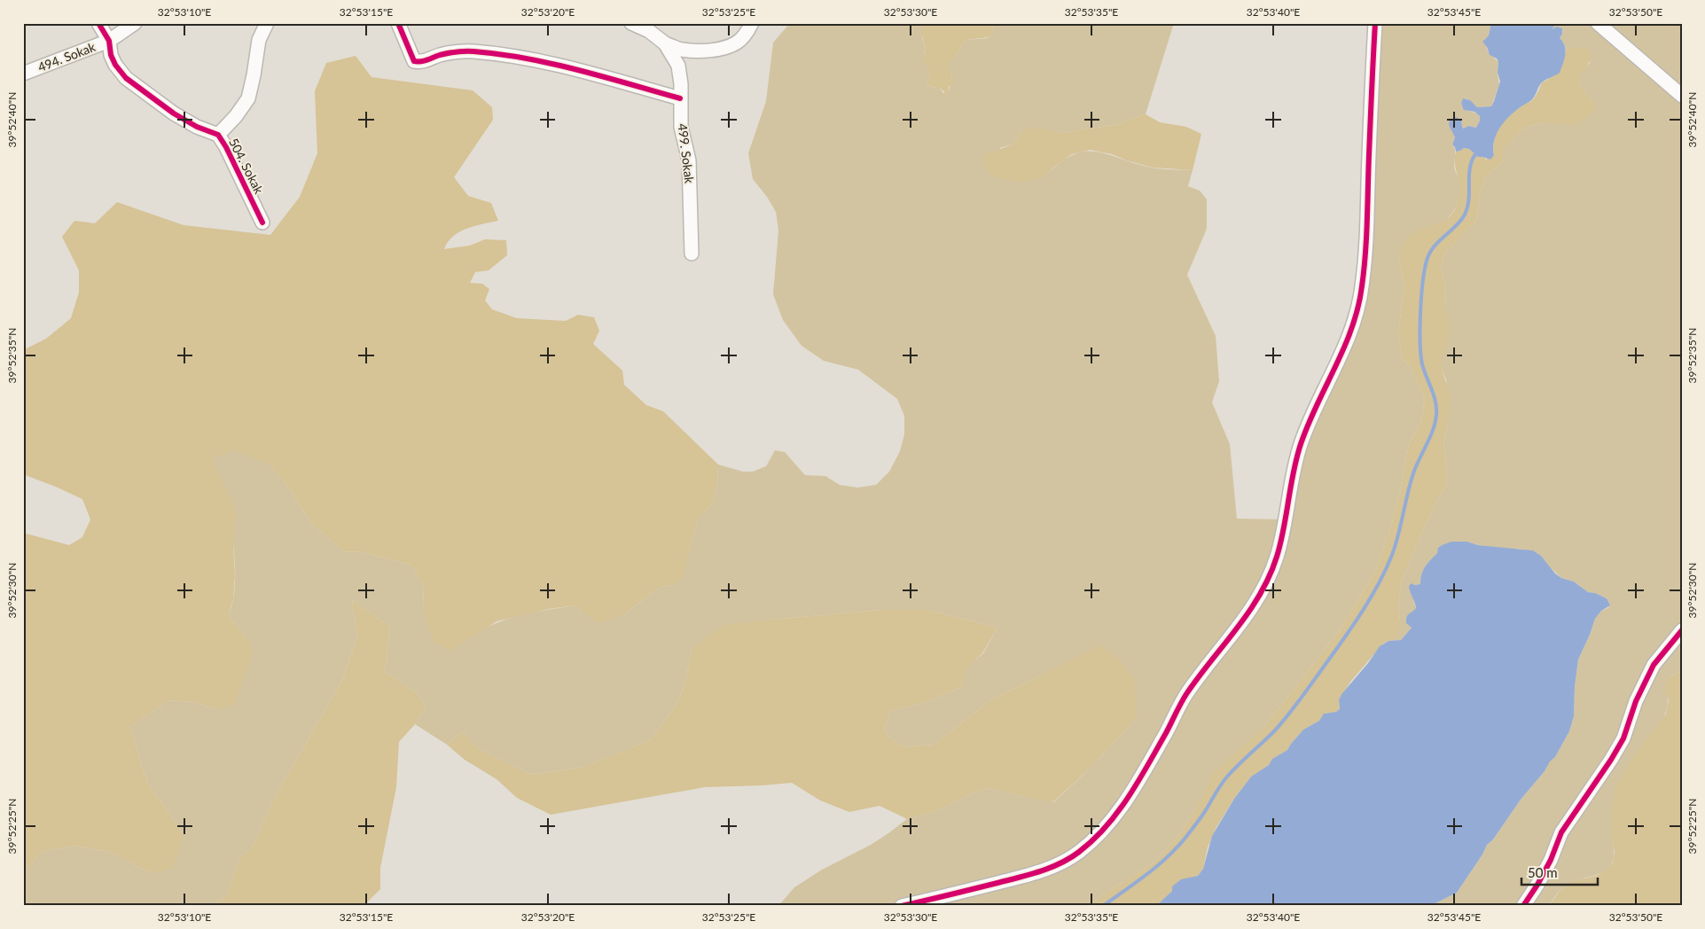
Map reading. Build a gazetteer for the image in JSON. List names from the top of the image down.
{
  "streets": {
    "street": ["494. Sokak", "499. Sokak", "504. Sokak"]
  },
  "crossings": [
    ["494. Sokak", "504. Sokak"]
  ],
  "scale_bar": "50 m",
  "coordinates": [
    "32°53'10\"E",
    "32°53'15\"E",
    "32°53'20\"E",
    "32°53'25\"E",
    "32°53'30\"E",
    "32°53'35\"E",
    "32°53'40\"E",
    "32°53'45\"E",
    "32°53'50\"E",
    "39°52'40\"N",
    "39°52'35\"N",
    "39°52'30\"N",
    "39°52'25\"N"
  ]
}
